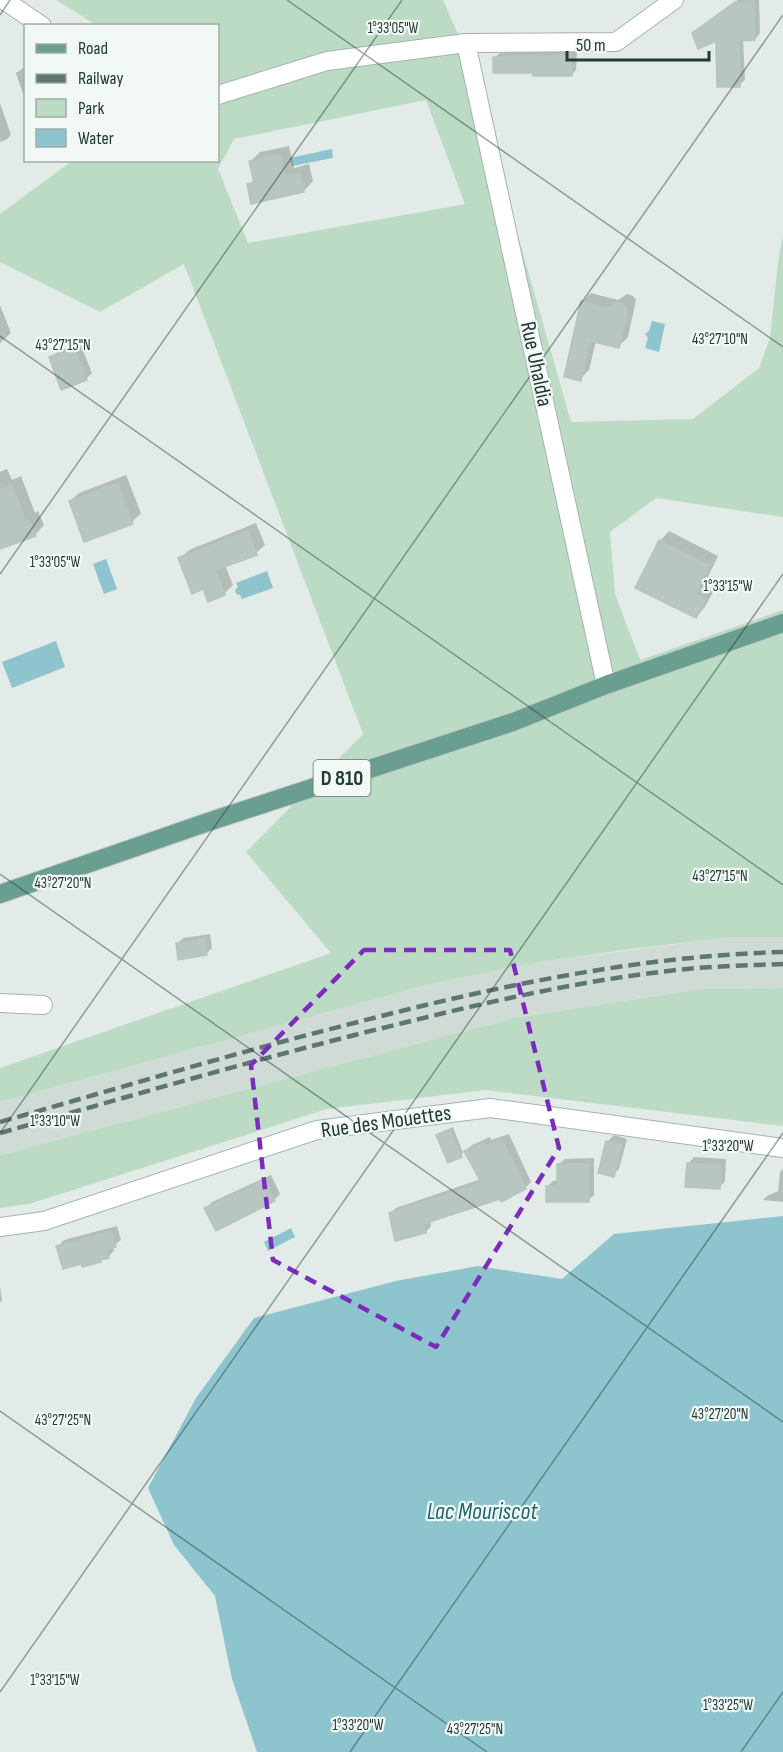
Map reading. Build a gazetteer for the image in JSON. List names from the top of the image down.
{
  "streets": {
    "main road": ["D 810"],
    "street": ["Rue Uhaldia", "Rue des Mouettes"]
  },
  "crossings": [
    ["Rue Uhaldia", "D 810"]
  ],
  "water": ["Lac Mouriscot"],
  "legend": [
    "Road",
    "Railway",
    "Park",
    "Water"
  ],
  "scale_bar": "50 m",
  "coordinates": [
    "1°33'05\"W",
    "43°27'10\"N",
    "43°27'15\"N",
    "1°33'15\"W",
    "43°27'20\"N",
    "1°33'10\"W",
    "1°33'20\"W",
    "43°27'25\"N",
    "1°33'25\"W"
  ]
}
